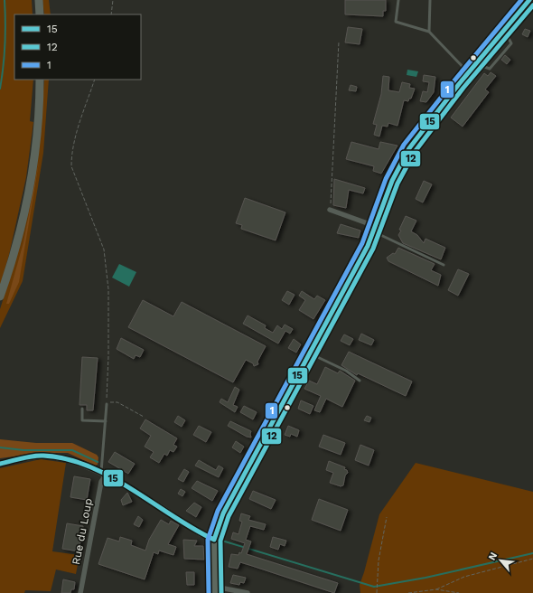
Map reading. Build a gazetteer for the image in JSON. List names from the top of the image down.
{
  "streets": {
    "street": ["Rue du Loup"]
  },
  "lines": ["transit line 15", "transit line 1", "transit line 12"],
  "legend": ["15", "12", "1"],
  "north": "top left"
}
